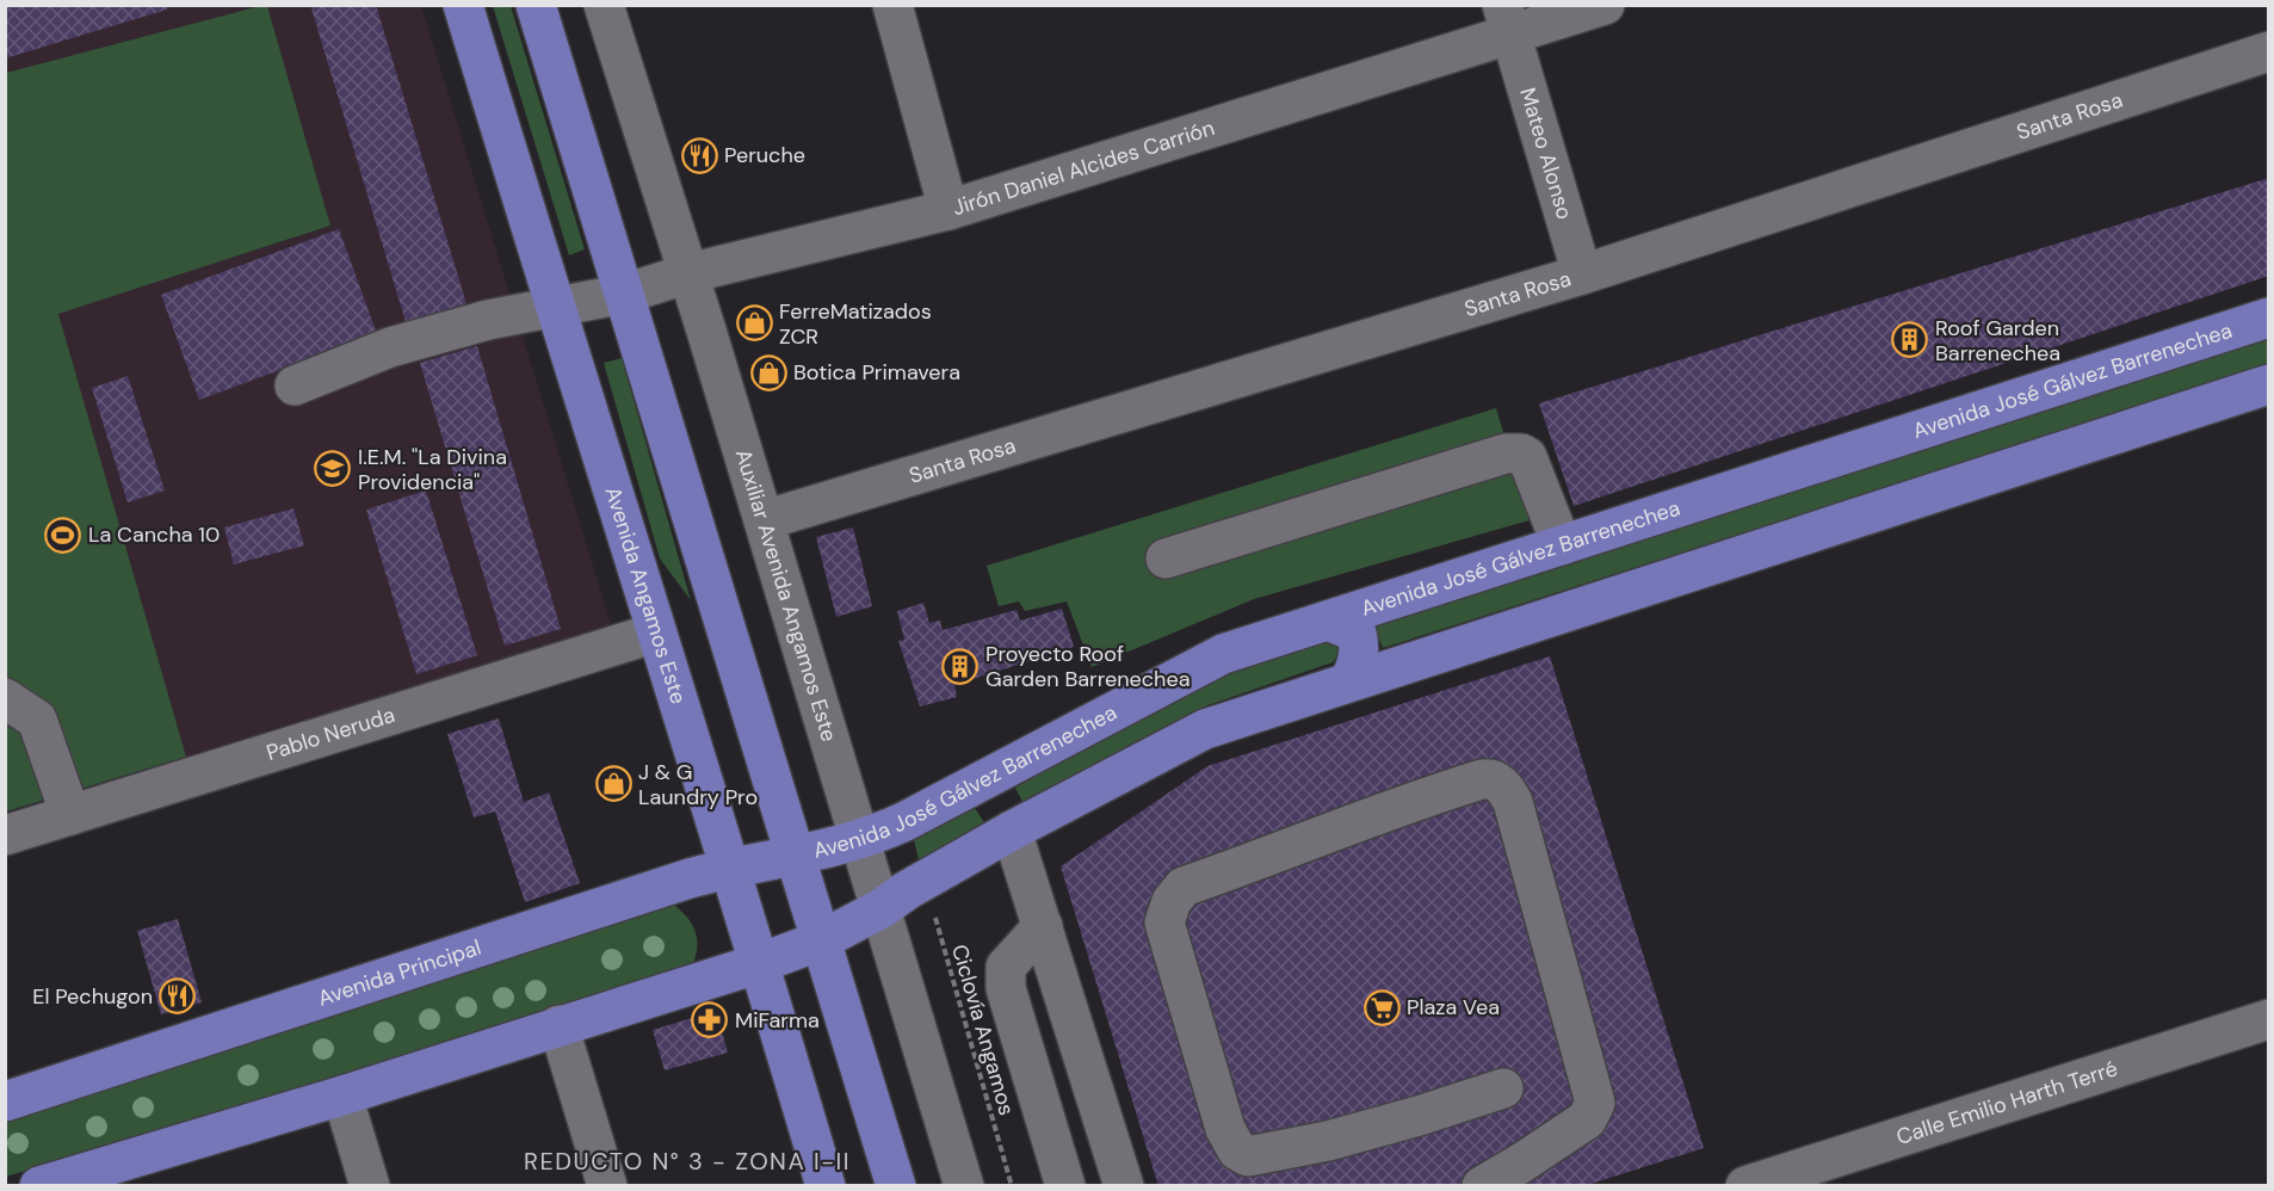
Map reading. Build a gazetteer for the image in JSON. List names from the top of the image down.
{
  "streets": {
    "main road": ["Avenida José Gálvez Barrenechea", "Avenida Angamos Este", "Avenida Principal"],
    "street": [
      "Santa Rosa",
      "Mateo Alonso",
      "Jirón Daniel Alcides Carrión",
      "Auxiliar Avenida Angamos Este",
      "Pablo Neruda",
      "Calle Emilio Harth Terré"
    ],
    "path": ["Ciclovía Angamos"]
  },
  "crossings": [
    ["Santa Rosa", "Mateo Alonso"],
    ["Santa Rosa", "Auxiliar Avenida Angamos Este"],
    ["Mateo Alonso", "Jirón Daniel Alcides Carrión"],
    ["Jirón Daniel Alcides Carrión", "Avenida Angamos Este"],
    ["Jirón Daniel Alcides Carrión", "Auxiliar Avenida Angamos Este"],
    ["Avenida José Gálvez Barrenechea", "Auxiliar Avenida Angamos Este"],
    ["Avenida José Gálvez Barrenechea", "Avenida Principal"],
    ["Avenida Angamos Este", "Pablo Neruda"],
    ["Avenida Angamos Este", "Avenida Principal"]
  ],
  "districts": ["REDUCTO N° 3 - ZONA I-II"],
  "places": {
    "restaurant": ["Peruche", "El Pechugon"],
    "shop": ["FerreMatizados ZCR", "Botica Primavera", "J & G Laundry Pro"],
    "building": ["Roof Garden Barrenechea", "Proyecto Roof Garden Barrenechea"],
    "school or university": ["I.E.M. \"La Divina Providencia\""],
    "sports": ["La Cancha 10"],
    "supermarket": ["Plaza Vea"],
    "pharmacy": ["MiFarma"]
  }
}
